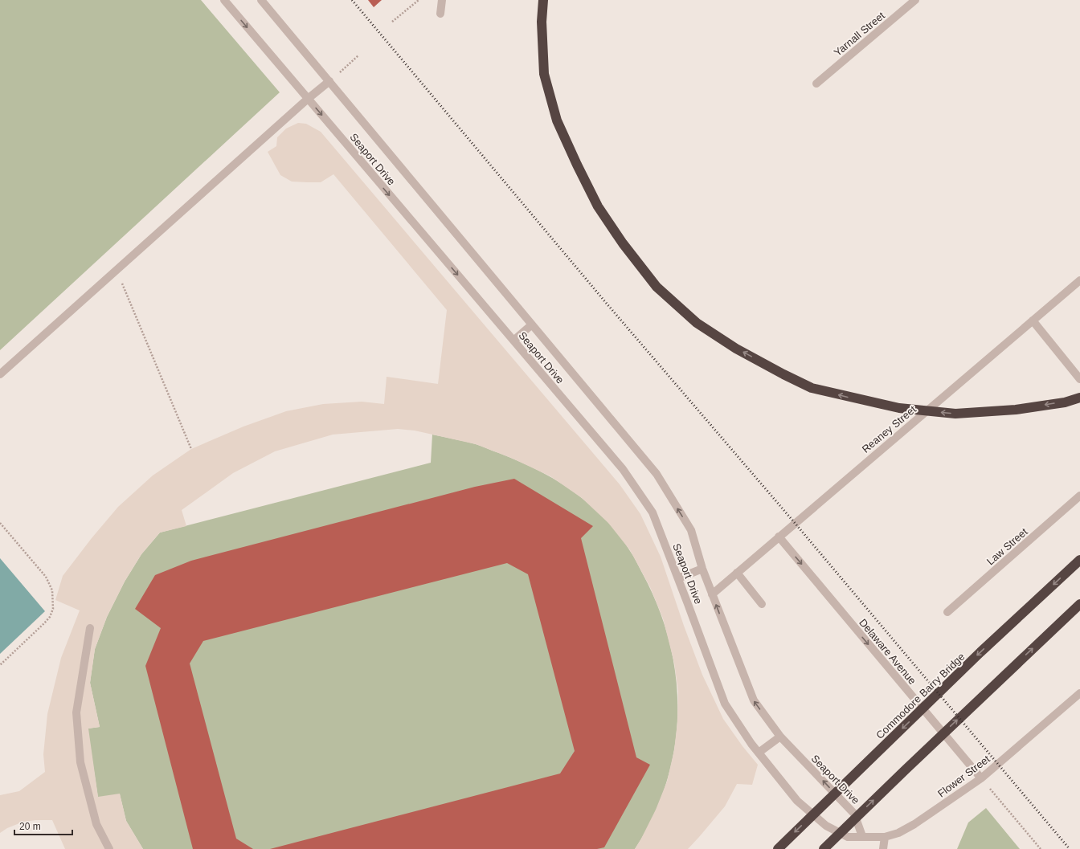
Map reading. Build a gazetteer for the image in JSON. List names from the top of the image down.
{
  "streets": {
    "highway": ["Commodore Barry Bridge"],
    "street": [
      "Yarnall Street",
      "Seaport Drive",
      "Reaney Street",
      "Law Street",
      "Delaware Avenue",
      "Flower Street"
    ]
  },
  "crossings": [
    ["Seaport Drive", "Reaney Street"],
    ["Seaport Drive", "Flower Street"],
    ["Reaney Street", "Delaware Avenue"],
    ["Delaware Avenue", "Flower Street"]
  ],
  "one_way": ["Delaware Avenue"],
  "scale_bar": "20 m"
}
